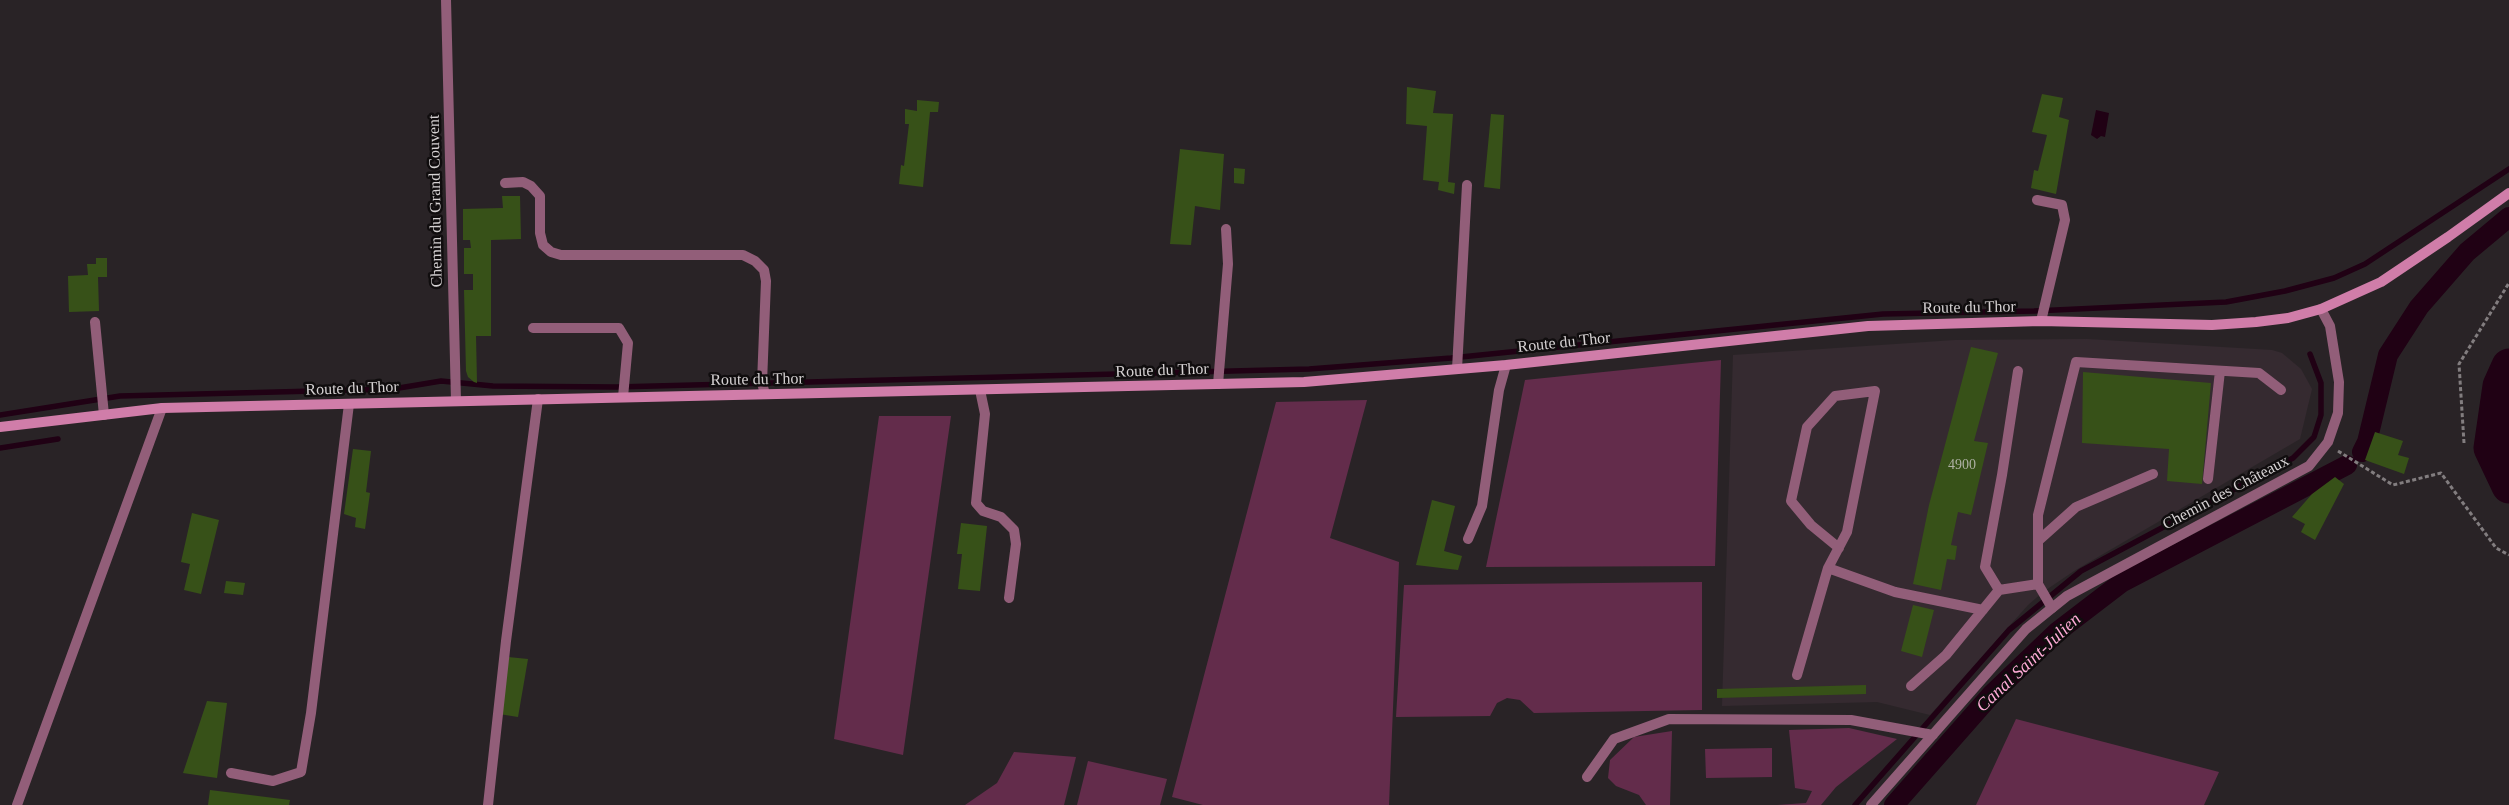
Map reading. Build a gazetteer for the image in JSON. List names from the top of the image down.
{
  "streets": {
    "street": ["Chemin du Grand Couvent", "Route du Thor", "Chemin des Châteaux"]
  },
  "crossings": [
    ["Chemin du Grand Couvent", "Route du Thor"],
    ["Route du Thor", "Chemin des Châteaux"]
  ],
  "water": ["Canal Saint-Julien"],
  "house_numbers": ["4900"]
}
